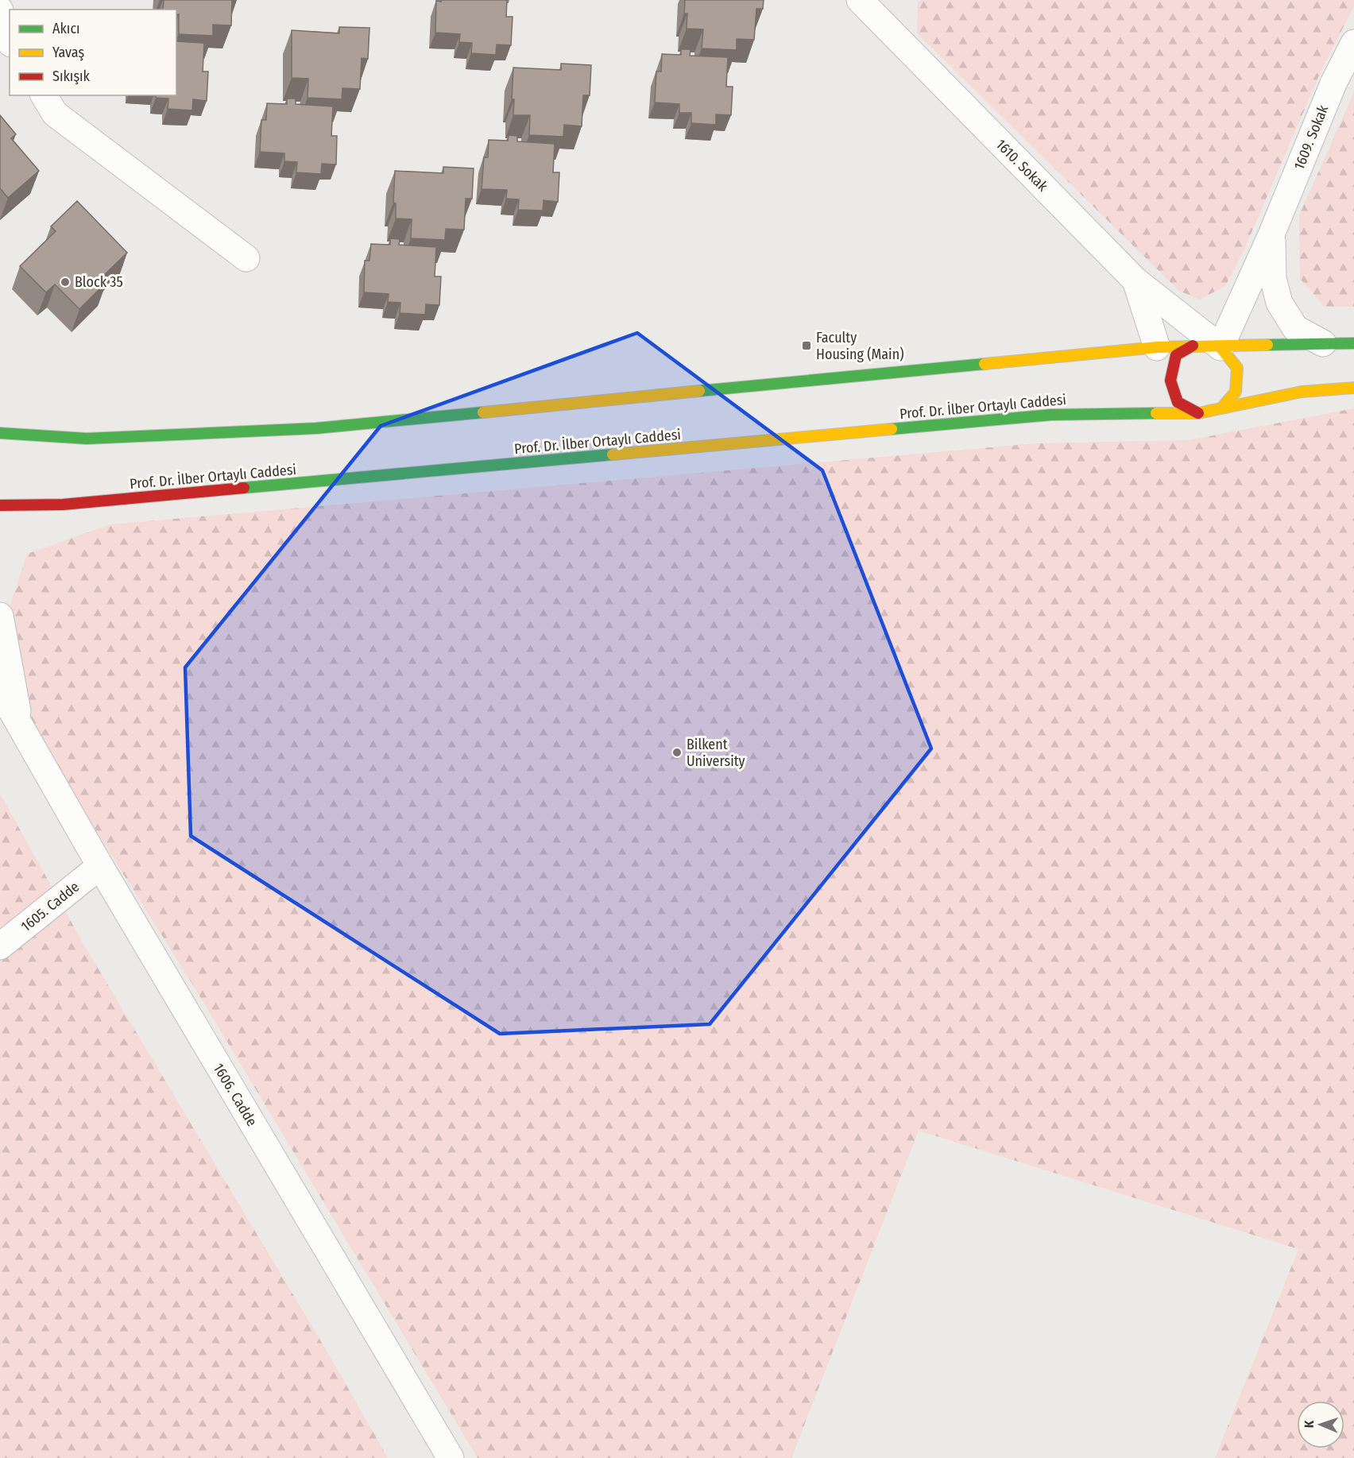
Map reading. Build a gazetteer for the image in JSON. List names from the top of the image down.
{
  "streets": {
    "street": [
      "1609. Sokak",
      "1610. Sokak",
      "Prof. Dr. İlber Ortaylı Caddesi",
      "1605. Cadde",
      "1606. Cadde"
    ]
  },
  "crossings": [
    ["1609. Sokak", "Prof. Dr. İlber Ortaylı Caddesi"],
    ["1605. Cadde", "1606. Cadde"]
  ],
  "places": {
    "other": ["Block 35", "Bilkent University"],
    "transit": ["Faculty Housing (Main)"]
  },
  "legend": ["Akıcı", "Yavaş", "Sıkışık"],
  "north": "left"
}
